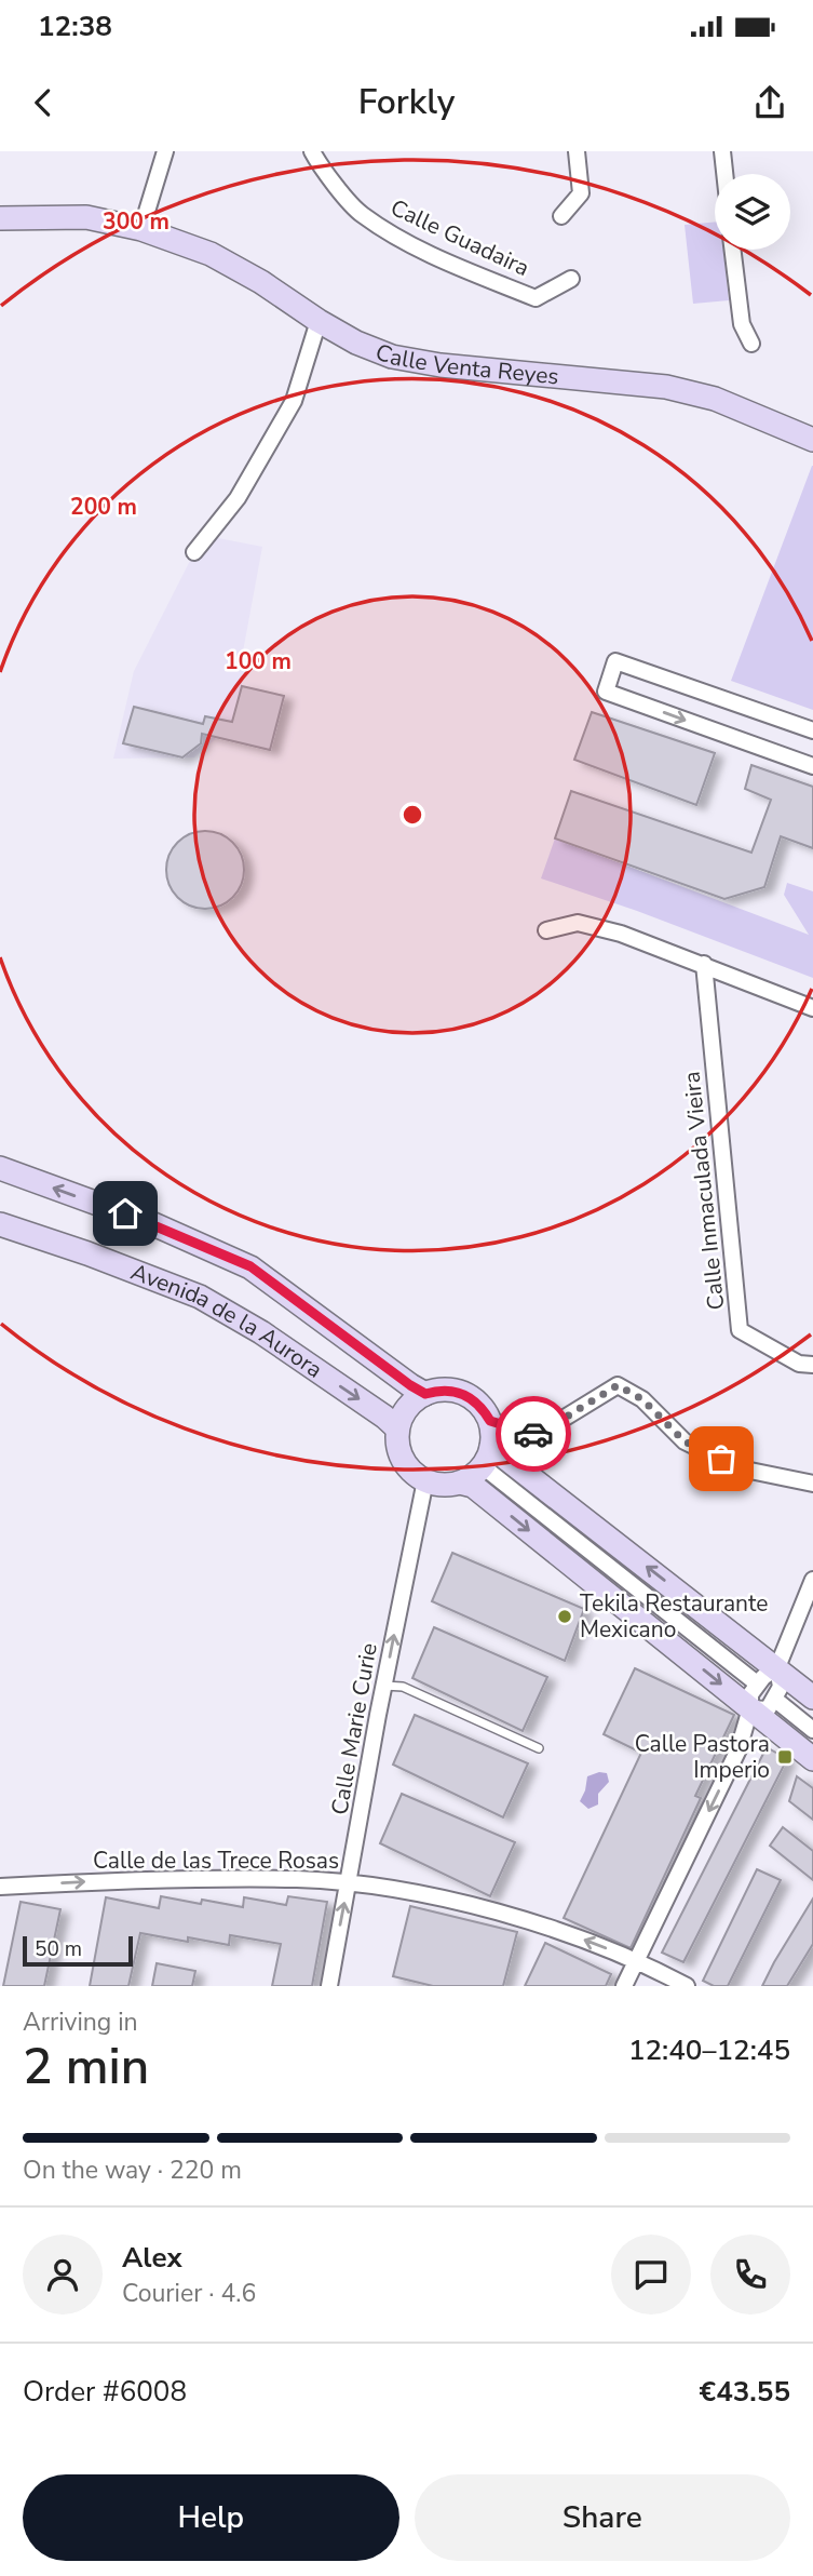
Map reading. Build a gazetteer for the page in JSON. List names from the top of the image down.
{
  "streets": {
    "street": [
      "Calle Guadaira",
      "Calle Venta Reyes",
      "Calle Inmaculada Vieira",
      "Avenida de la Aurora",
      "Calle Marie Curie",
      "Calle de las Trece Rosas"
    ]
  },
  "crossings": [
    ["Avenida de la Aurora", "Calle Marie Curie"],
    ["Calle Marie Curie", "Calle de las Trece Rosas"]
  ],
  "one_way": ["Calle Marie Curie"],
  "places": {
    "other": ["Tekila Restaurante Mexicano"],
    "transit": ["Calle Pastora Imperio"]
  },
  "scale_bar": "50 m",
  "page": {
    "status": "12:38",
    "header": "Forkly",
    "scale": "50 m",
    "heading": ["2 min", "Arriving in", "12:40–12:45"],
    "panel": [
      "Alex",
      "Courier · 4.6",
      "Order #6008",
      "€43.55"
    ],
    "bar": "On the way · 220 m",
    "buttons": ["Help", "Share"]
  },
  "rings": ["300 m", "200 m", "100 m"]
}
